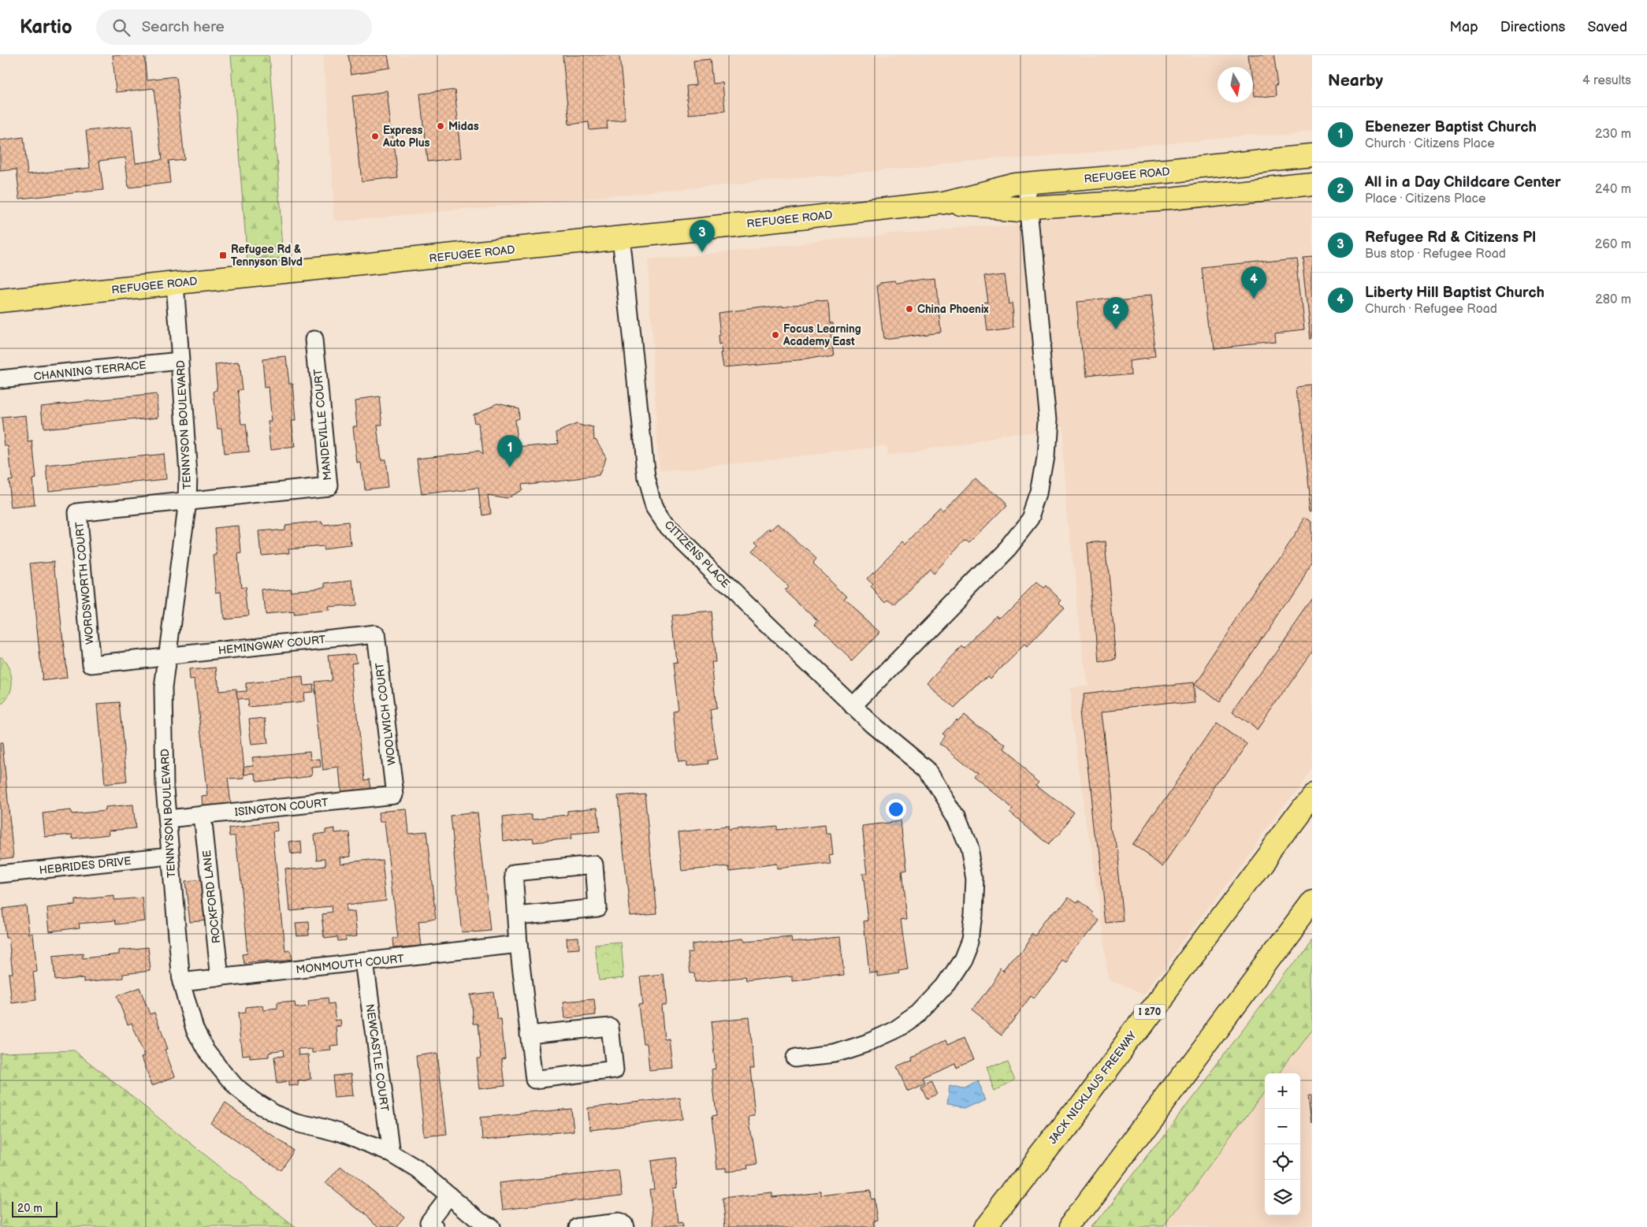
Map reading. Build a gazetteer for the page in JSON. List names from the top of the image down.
{
  "streets": {
    "main road": ["REFUGEE ROAD", "I 270", "JACK NICKLAUS FREEWAY"],
    "street": [
      "CHANNING TERRACE",
      "TENNYSON BOULEVARD",
      "MANDEVILLE COURT",
      "CITIZENS PLACE",
      "WORDSWORTH COURT",
      "HEMINGWAY COURT",
      "WOOLWICH COURT",
      "ISINGTON COURT",
      "HEBRIDES DRIVE",
      "ROCKFORD LANE",
      "MONMOUTH COURT",
      "NEWCASTLE COURT"
    ]
  },
  "crossings": [
    ["REFUGEE ROAD", "TENNYSON BOULEVARD"],
    ["REFUGEE ROAD", "CITIZENS PLACE"],
    ["CHANNING TERRACE", "TENNYSON BOULEVARD"],
    ["TENNYSON BOULEVARD", "MANDEVILLE COURT"],
    ["TENNYSON BOULEVARD", "WORDSWORTH COURT"],
    ["TENNYSON BOULEVARD", "HEMINGWAY COURT"],
    ["TENNYSON BOULEVARD", "ISINGTON COURT"],
    ["TENNYSON BOULEVARD", "HEBRIDES DRIVE"],
    ["TENNYSON BOULEVARD", "MONMOUTH COURT"],
    ["TENNYSON BOULEVARD", "NEWCASTLE COURT"],
    ["MANDEVILLE COURT", "WORDSWORTH COURT"],
    ["WORDSWORTH COURT", "HEMINGWAY COURT"],
    ["HEMINGWAY COURT", "WOOLWICH COURT"],
    ["WOOLWICH COURT", "ISINGTON COURT"],
    ["ISINGTON COURT", "ROCKFORD LANE"],
    ["ROCKFORD LANE", "MONMOUTH COURT"],
    ["MONMOUTH COURT", "NEWCASTLE COURT"]
  ],
  "places": {
    "other": [
      "Midas",
      "Express Auto Plus",
      "China Phoenix",
      "Focus Learning Academy East"
    ],
    "transit": ["Refugee Rd & Tennyson Blvd"]
  },
  "scale_bar": "20 m",
  "north": "bottom",
  "page": {
    "header": "Kartio",
    "search": "Search here",
    "nav": ["Map", "Directions", "Saved"],
    "heading": ["Nearby", "4 results"],
    "list": [
      {
        "mark": "1",
        "name": "Ebenezer Baptist Church",
        "note": "Church · Citizens Place",
        "value": "230 m"
      },
      {
        "mark": "2",
        "name": "All in a Day Childcare Center",
        "note": "Place · Citizens Place",
        "value": "240 m"
      },
      {
        "mark": "3",
        "name": "Refugee Rd & Citizens Pl",
        "note": "Bus stop · Refugee Road",
        "value": "260 m"
      },
      {
        "mark": "4",
        "name": "Liberty Hill Baptist Church",
        "note": "Church · Refugee Road",
        "value": "280 m"
      }
    ],
    "pins": [
      "3",
      "4",
      "2",
      "1"
    ],
    "map_buttons": ["+", "−"],
    "scale": "20 m"
  }
}
